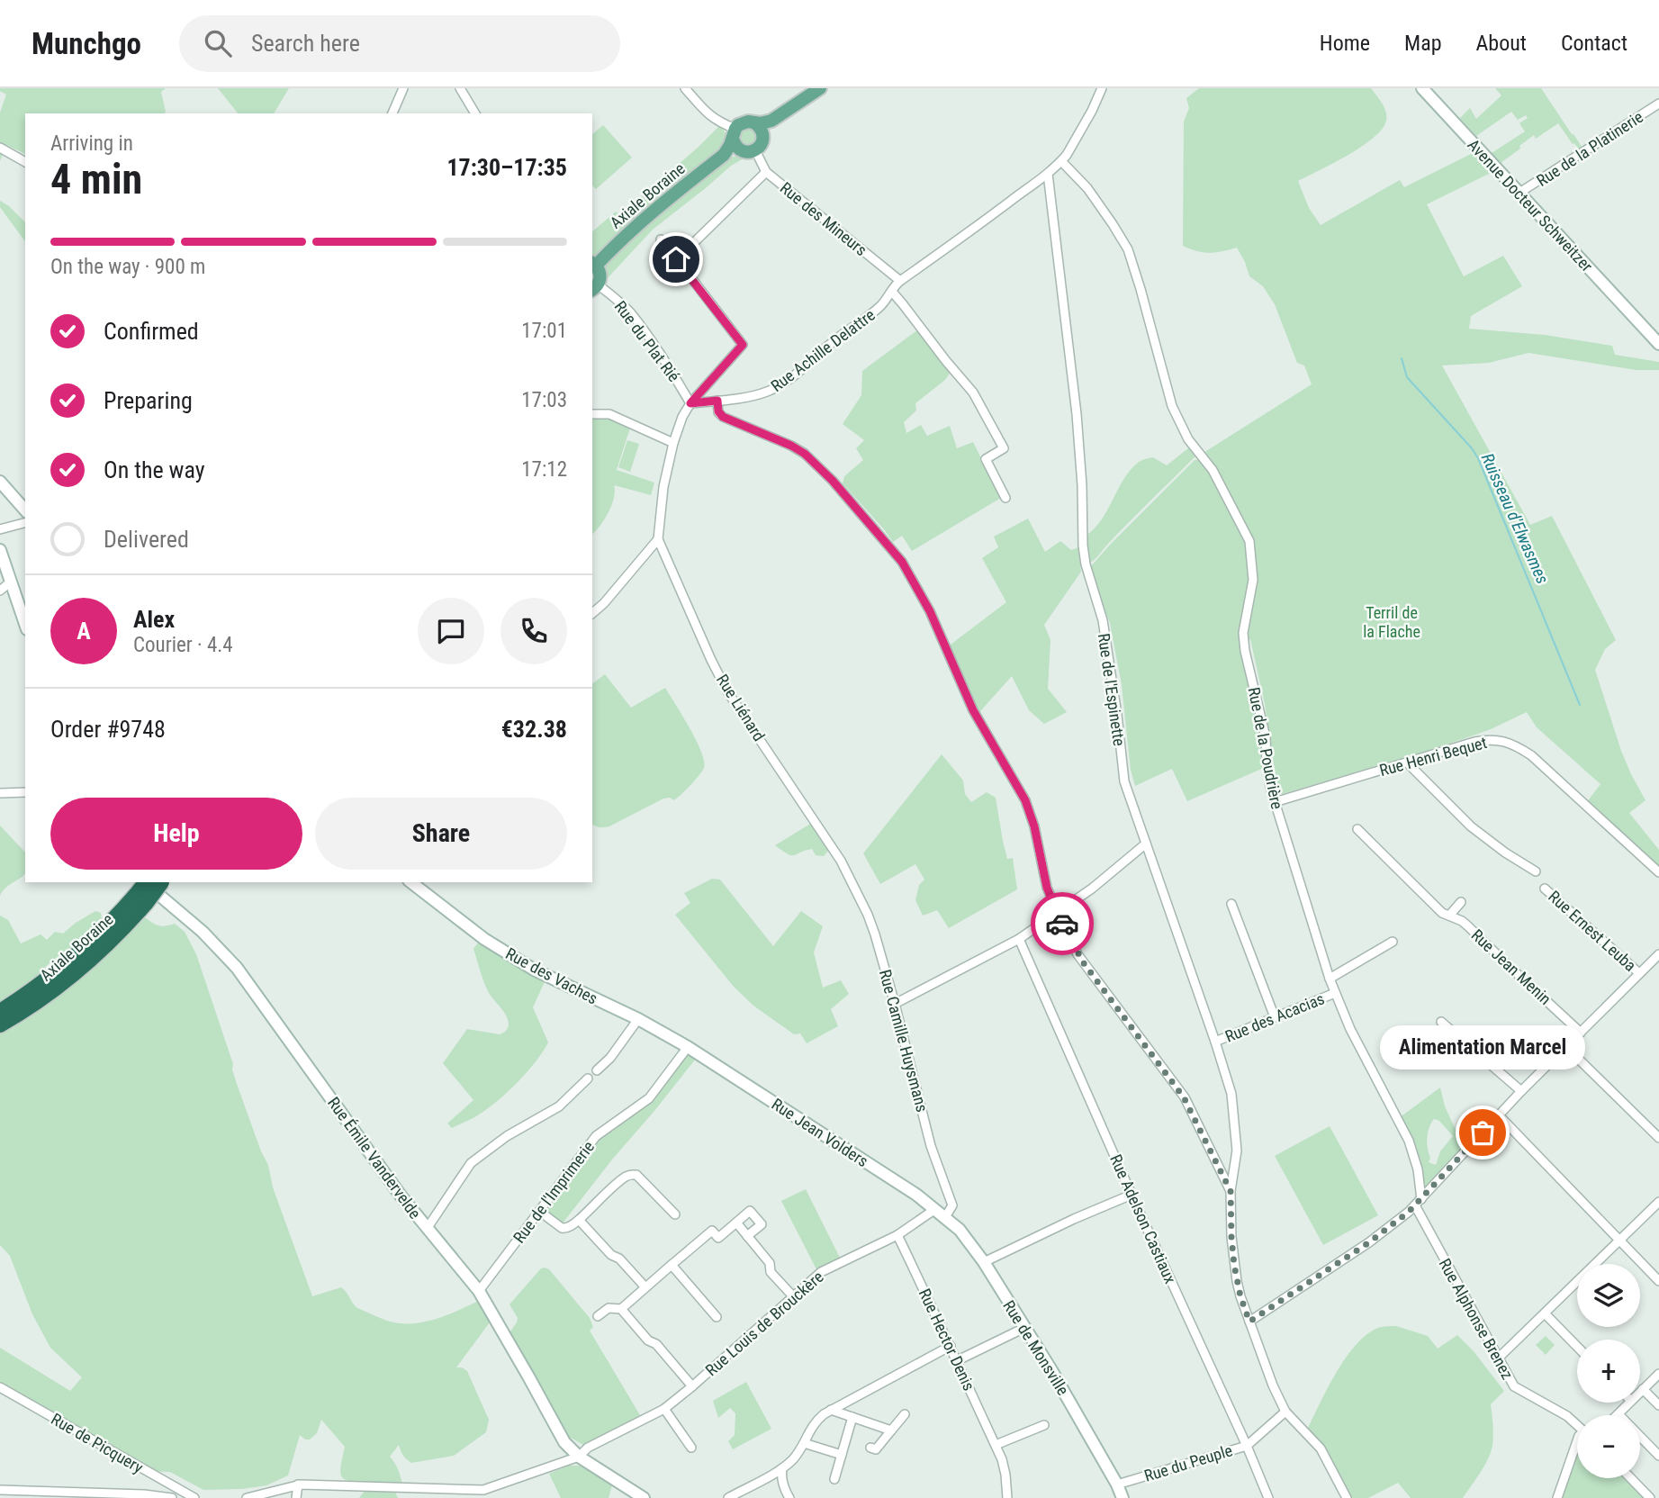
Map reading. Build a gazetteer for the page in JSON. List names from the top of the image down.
{
  "streets": {
    "highway": ["Axiale Boraine"],
    "street": [
      "Rue de la Platinerie",
      "Avenue Docteur Schweitzer",
      "Rue des Mineurs",
      "Rue du Plat Rié",
      "Rue Achille Delattre",
      "Rue de l'Espinette",
      "Rue Liénard",
      "Rue de la Poudrière",
      "Rue Henri Bequet",
      "Rue Ernest Leuba",
      "Rue Jean Menin",
      "Rue des Vaches",
      "Rue des Acacias",
      "Rue Camille Huysmans",
      "Rue Jean Volders",
      "Rue Émile Vandervelde",
      "Rue de l'Imprimerie",
      "Rue Adelson Castiaux",
      "Rue Alphonse Brenez",
      "Rue Louis de Brouckère",
      "Rue Hector Denis",
      "Rue de Monsville",
      "Rue de Picquery",
      "Rue du Peuple"
    ]
  },
  "crossings": [
    ["Rue de la Platinerie", "Avenue Docteur Schweitzer"],
    ["Axiale Boraine", "Rue du Plat Rié"],
    ["Axiale Boraine", "Rue Émile Vandervelde"],
    ["Rue des Mineurs", "Rue Achille Delattre"],
    ["Rue du Plat Rié", "Rue Achille Delattre"],
    ["Rue Achille Delattre", "Rue de l'Espinette"],
    ["Rue Achille Delattre", "Rue de la Poudrière"],
    ["Rue de l'Espinette", "Rue des Acacias"],
    ["Rue de l'Espinette", "Rue du Peuple"],
    ["Rue Liénard", "Rue Camille Huysmans"],
    ["Rue de la Poudrière", "Rue Henri Bequet"],
    ["Rue de la Poudrière", "Rue des Acacias"],
    ["Rue de la Poudrière", "Rue Alphonse Brenez"],
    ["Rue des Vaches", "Rue Jean Volders"],
    ["Rue des Vaches", "Rue de l'Imprimerie"],
    ["Rue Camille Huysmans", "Rue de Monsville"],
    ["Rue Jean Volders", "Rue Louis de Brouckère"],
    ["Rue Jean Volders", "Rue de Monsville"],
    ["Rue Émile Vandervelde", "Rue de l'Imprimerie"],
    ["Rue Émile Vandervelde", "Rue Louis de Brouckère"],
    ["Rue Adelson Castiaux", "Rue du Peuple"],
    ["Rue Louis de Brouckère", "Rue Hector Denis"],
    ["Rue Louis de Brouckère", "Rue de Monsville"],
    ["Rue de Monsville", "Rue du Peuple"]
  ],
  "water": ["Ruisseau d'Elwasmes"],
  "parks": ["Terril de la Flache"],
  "places": ["Alimentation Marcel"],
  "page": {
    "header": "Munchgo",
    "search": "Search here",
    "nav": [
      "Home",
      "Map",
      "About",
      "Contact"
    ],
    "heading": ["4 min", "Arriving in", "17:30–17:35"],
    "panel": [
      "Alex",
      "Courier · 4.4",
      "Order #9748",
      "€32.38"
    ],
    "bar": "On the way · 900 m",
    "list": [
      ["Confirmed", "17:01"],
      ["Preparing", "17:03"],
      ["On the way", "17:12"],
      "Delivered"
    ],
    "round": "A",
    "buttons": ["Help", "Share"],
    "bubble": "Alimentation Marcel",
    "map_buttons": ["+", "−"]
  }
}
